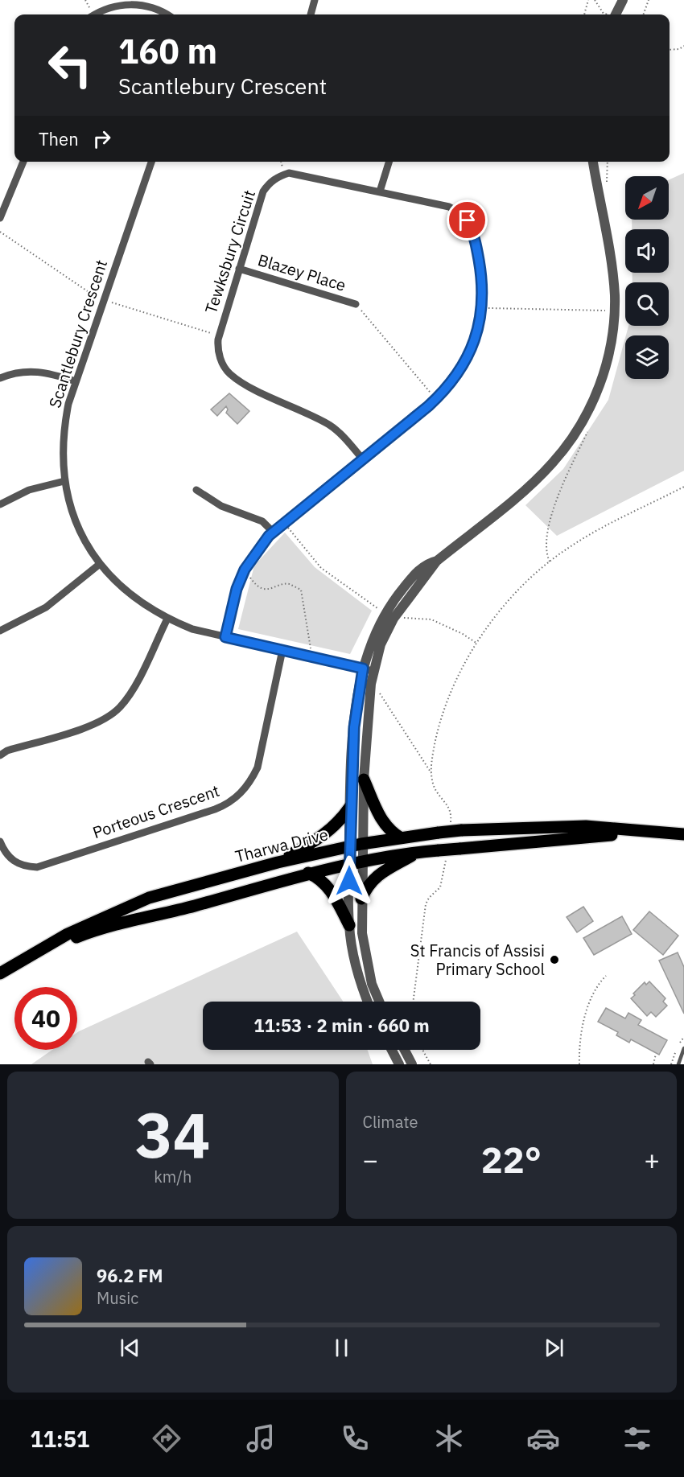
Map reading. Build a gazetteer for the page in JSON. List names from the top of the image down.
{
  "streets": {
    "main road": ["Tharwa Drive"],
    "street": [
      "Tewksbury Circuit",
      "Blazey Place",
      "Scantlebury Crescent",
      "Porteous Crescent"
    ]
  },
  "crossings": [
    ["Tewksbury Circuit", "Blazey Place"],
    ["Tewksbury Circuit", "Scantlebury Crescent"],
    ["Scantlebury Crescent", "Porteous Crescent"]
  ],
  "places": ["St Francis of Assisi Primary School"],
  "north": "bottom left",
  "page": {
    "turn": ["160 m", "Scantlebury Crescent"],
    "then": "Then",
    "limit": "40",
    "trip": "11:53 · 2 min · 660 m",
    "tile": [
      ["34", "km/h"],
      "Climate"
    ],
    "heat": ["−", "22°", "+"],
    "song": ["96.2 FM", "Music"],
    "tabs": "11:51"
  }
}
